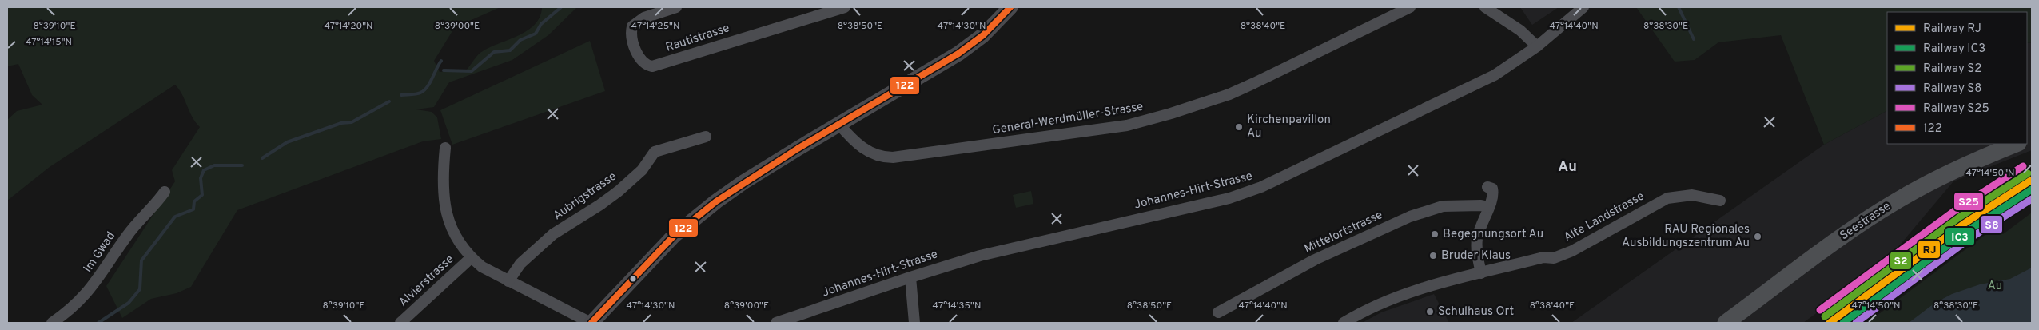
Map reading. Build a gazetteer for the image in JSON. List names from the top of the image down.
{
  "streets": {
    "main road": ["Seestrasse"],
    "street": [
      "Rautistrasse",
      "General-Werdmüller-Strasse",
      "Johannes-Hirt-Strasse",
      "Aubrigstrasse",
      "Alte Landstrasse",
      "Mittelortstrasse",
      "Im Gwad",
      "Alvierstrasse"
    ]
  },
  "districts": ["Au"],
  "parks": ["Au"],
  "places": [
    "Kirchenpavillon Au",
    "Begegnungsort Au",
    "RAU Regionales Ausbildungszentrum Au",
    "Bruder Klaus",
    "Schulhaus Ort"
  ],
  "lines": [
    "transit line 122",
    "rail line S25",
    "rail line S2",
    "rail line RJ",
    "rail line IC3",
    "rail line S8"
  ],
  "legend": [
    "Railway RJ",
    "Railway IC3",
    "Railway S2",
    "Railway S8",
    "Railway S25",
    "122"
  ],
  "coordinates": [
    "47°14'20\"N",
    "47°14'25\"N",
    "47°14'30\"N",
    "47°14'40\"N",
    "8°39'10\"E",
    "8°39'00\"E",
    "8°38'50\"E",
    "8°38'40\"E",
    "8°38'30\"E",
    "47°14'15\"N",
    "47°14'50\"N",
    "47°14'35\"N"
  ]
}
